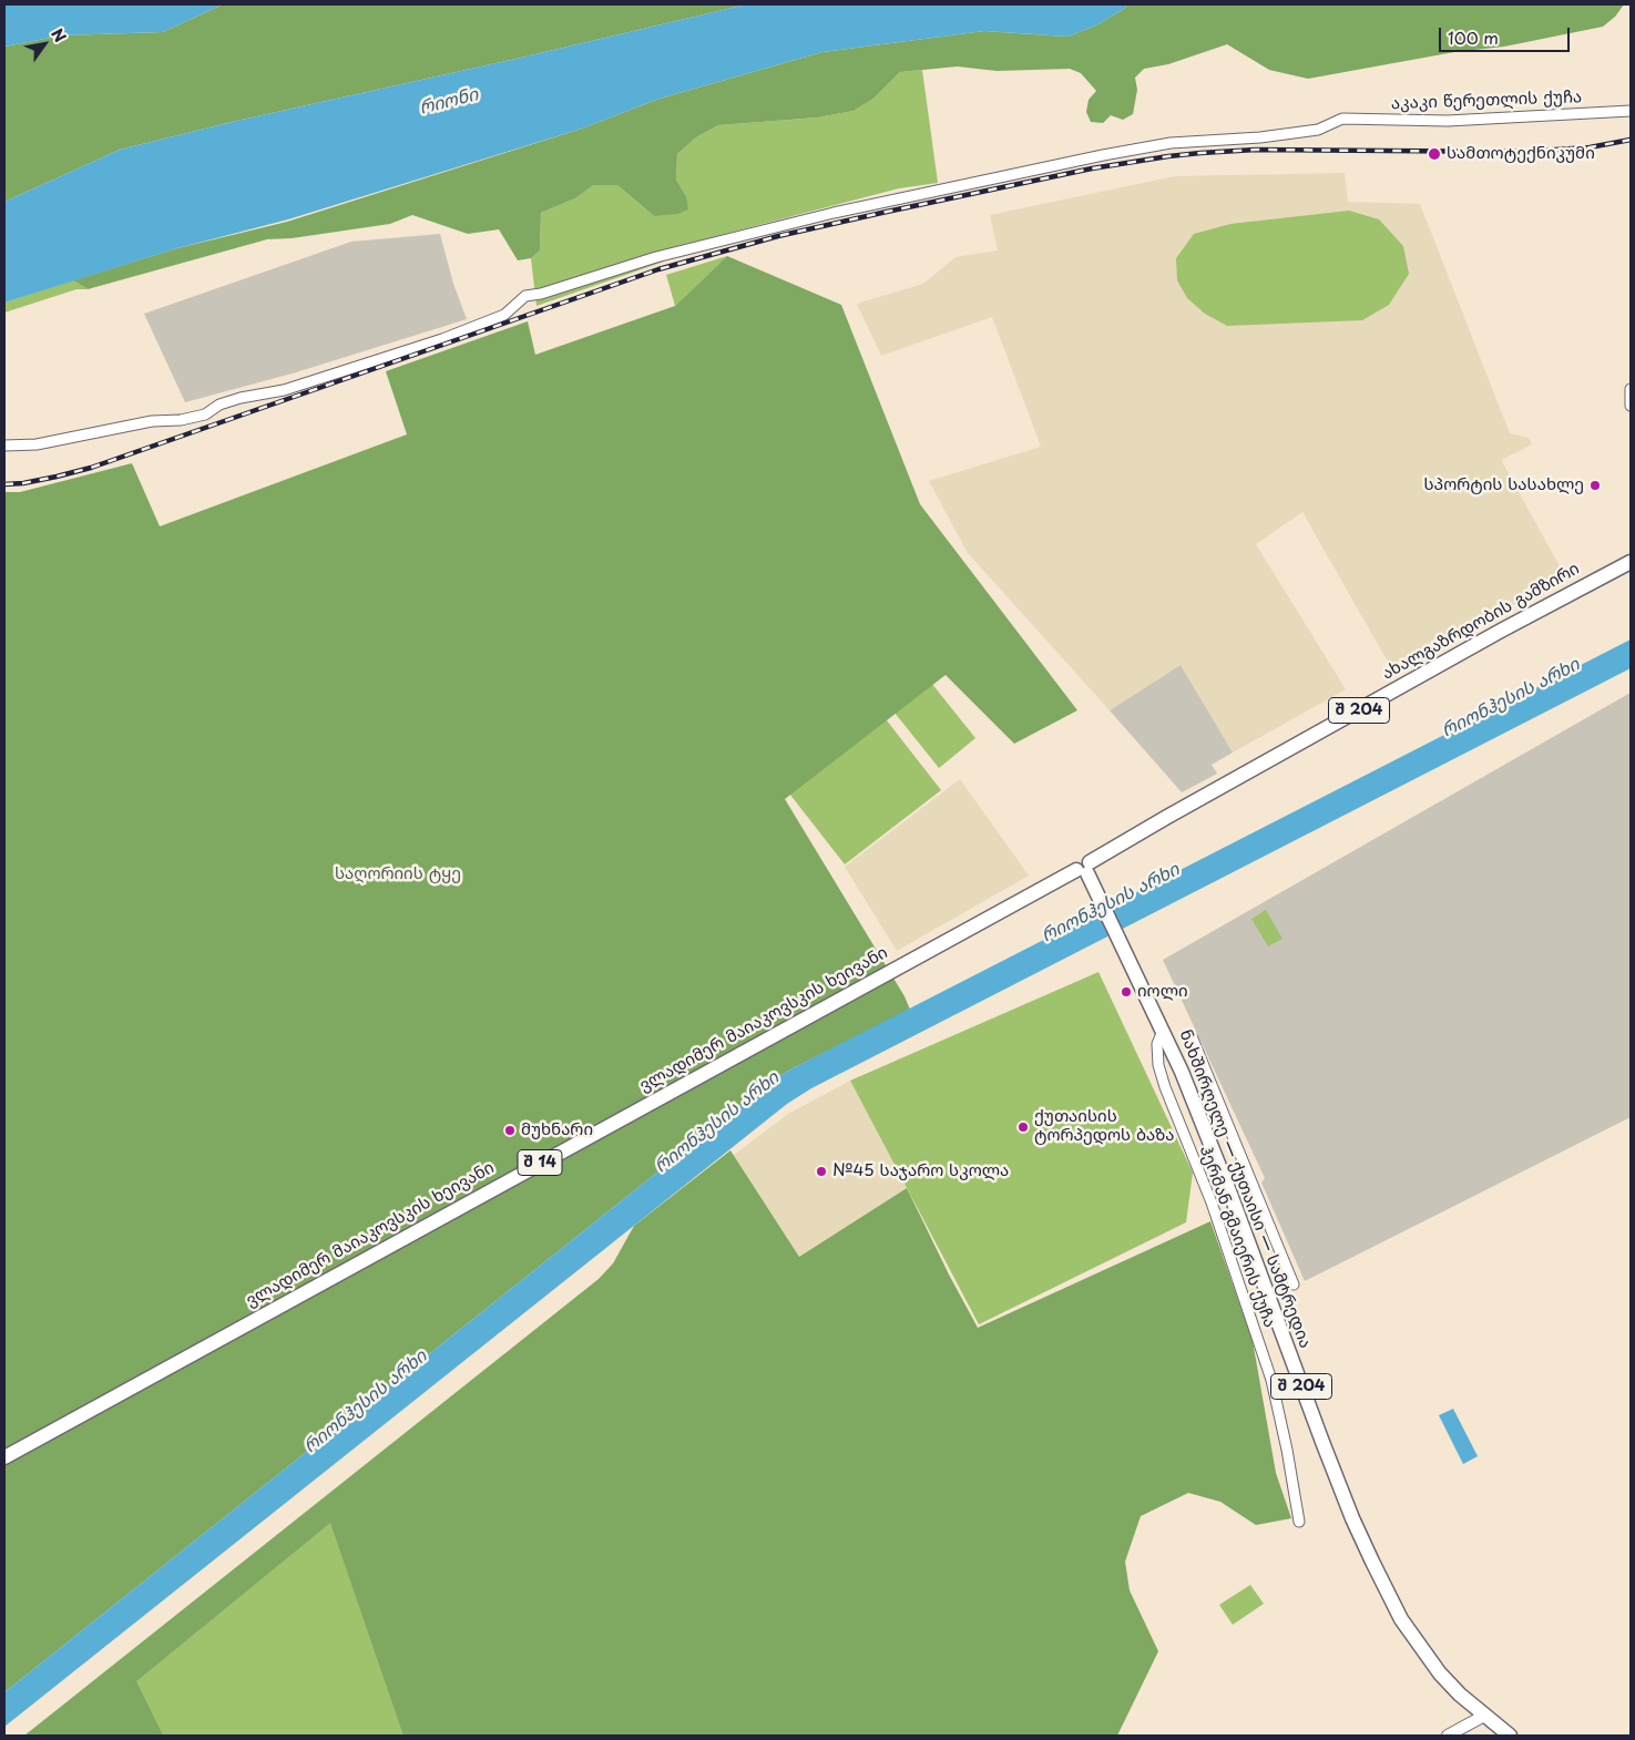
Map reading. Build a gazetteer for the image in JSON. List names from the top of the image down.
{
  "streets": {
    "main road": [
      "ახალგაზრდობის გამზირი",
      "შ 204",
      "ვლადიმერ მაიაკოვსკის ხეივანი",
      "შ 14",
      "ნახშირღელე — ქუთაისი — სამტრედია"
    ],
    "street": ["აკაკი წერეთლის ქუჩა", "ჰერმან გმაიერის ქუჩა"]
  },
  "crossings": [
    ["ახალგაზრდობის გამზირი", "ვლადიმერ მაიაკოვსკის ხეივანი"],
    ["ახალგაზრდობის გამზირი", "ნახშირღელე — ქუთაისი — სამტრედია"],
    ["ვლადიმერ მაიაკოვსკის ხეივანი", "ნახშირღელე — ქუთაისი — სამტრედია"],
    ["ნახშირღელე — ქუთაისი — სამტრედია", "ჰერმან გმაიერის ქუჩა"]
  ],
  "water": ["რიონი", "რიონჰესის არხი"],
  "parks": ["საღორიის ტყე"],
  "places": [
    "სამთოტექნიკუმი",
    "სპორტის სასახლე",
    "იოლი",
    "ქუთაისის ტორპედოს ბაზა",
    "მუხნარი",
    "№45 საჯარო სკოლა"
  ],
  "scale_bar": "100 m",
  "north": "top right"
}
